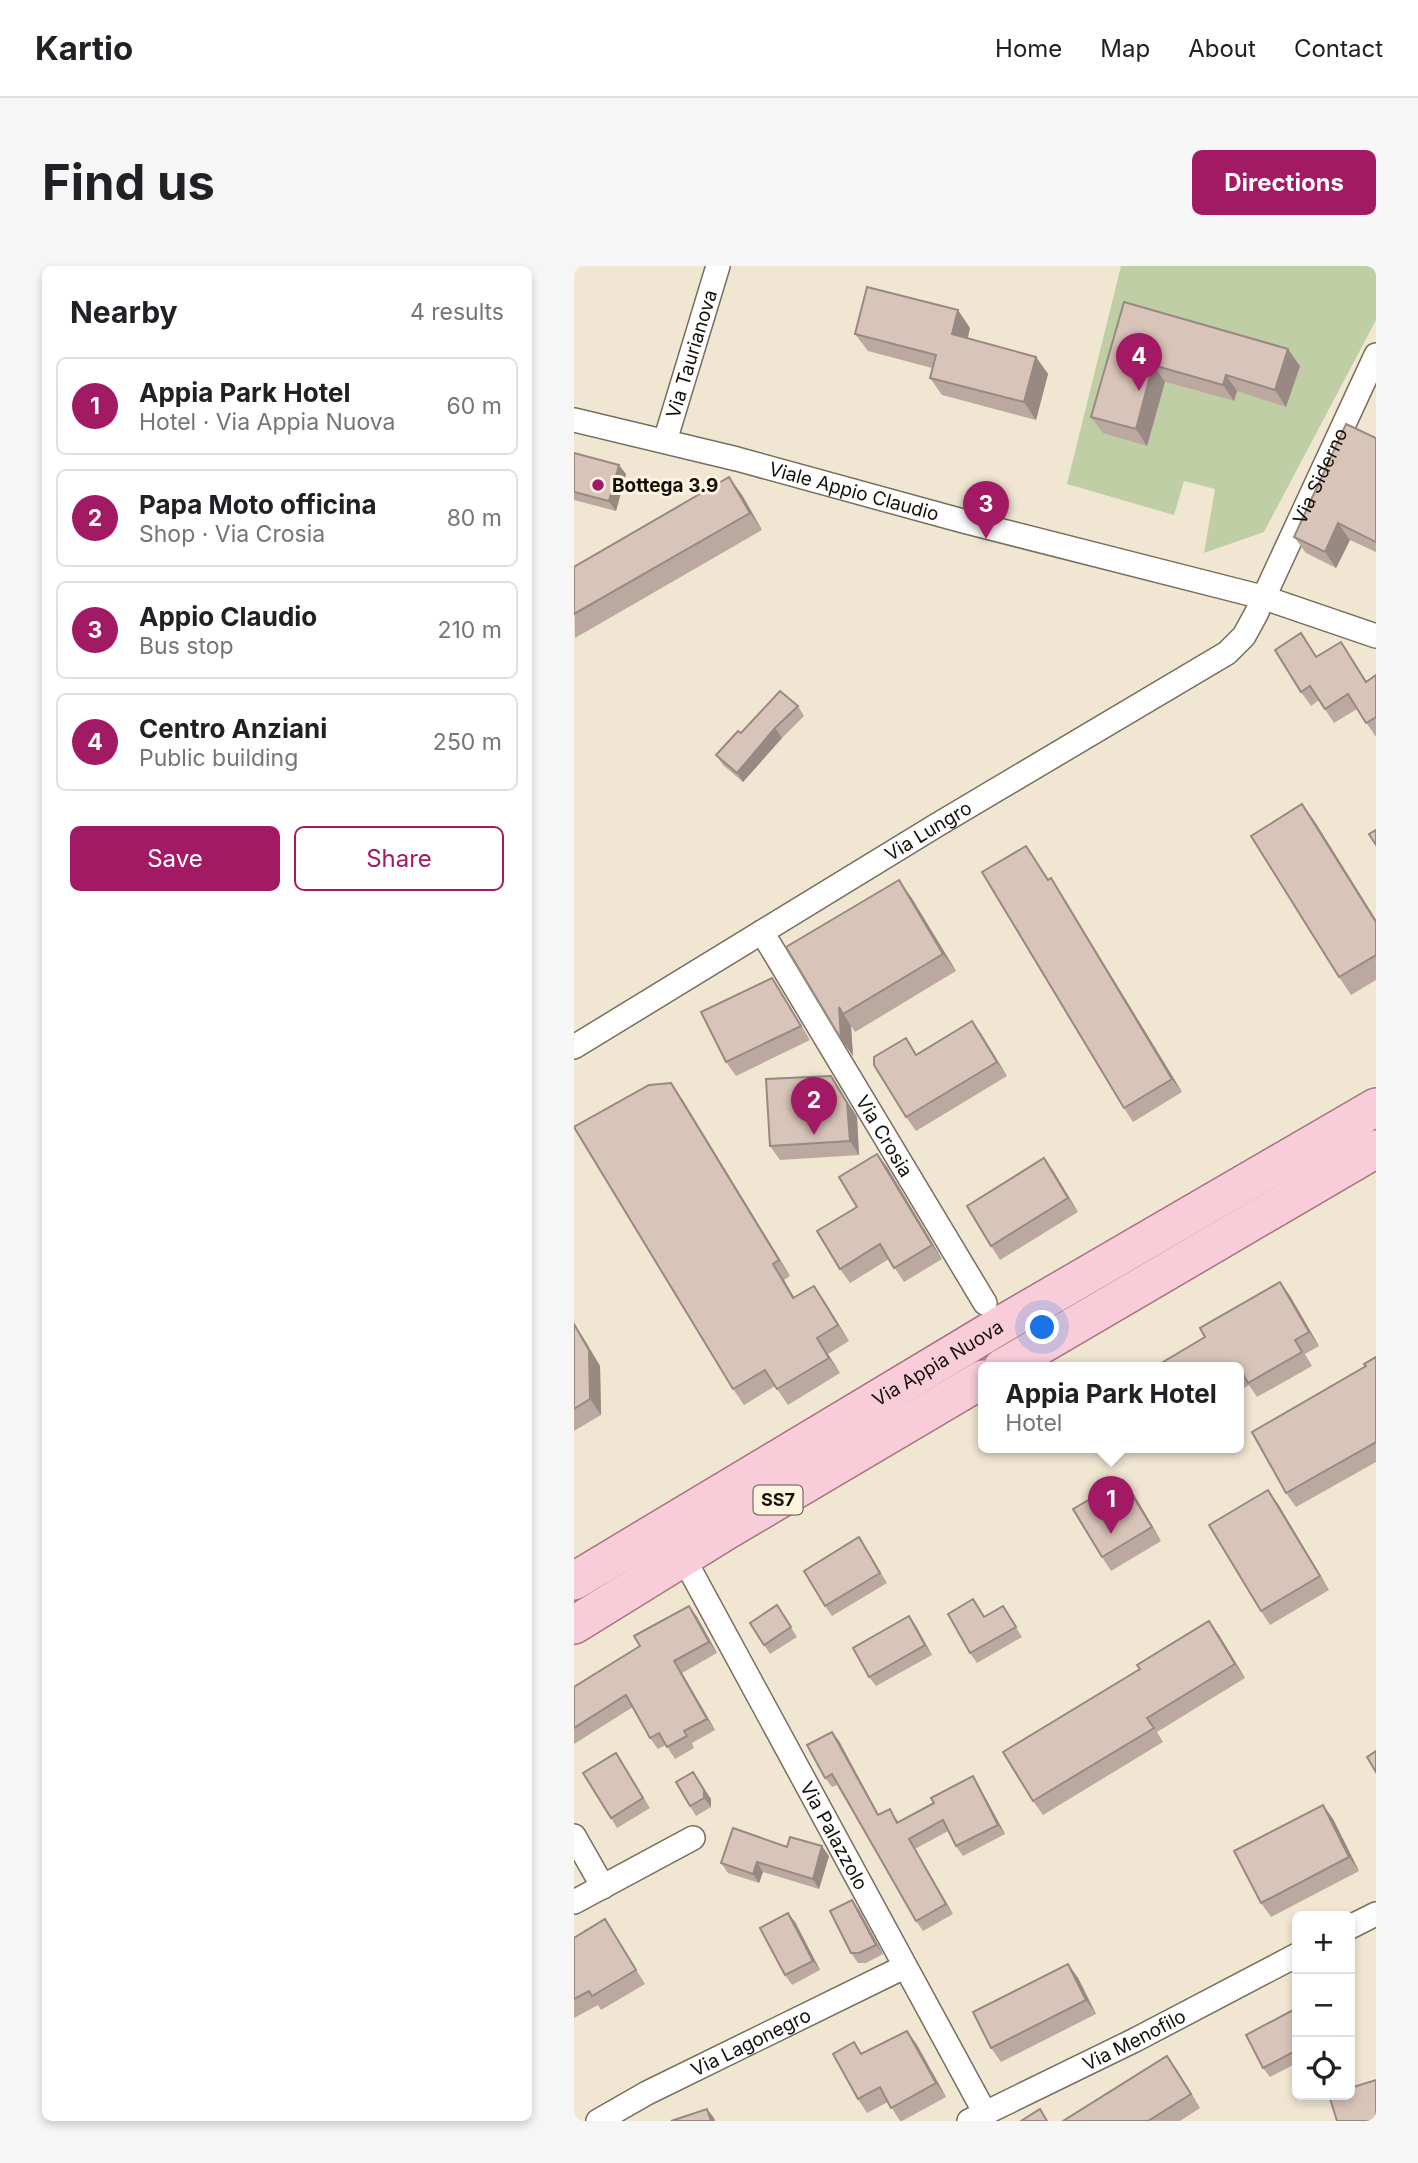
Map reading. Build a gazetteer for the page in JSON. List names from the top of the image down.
{
  "streets": {
    "main road": ["Via Appia Nuova", "SS7"],
    "street": [
      "Via Taurianova",
      "Via Siderno",
      "Viale Appio Claudio",
      "Via Lungro",
      "Via Crosia",
      "Via Palazzolo",
      "Via Menofilo",
      "Via Lagonegro"
    ]
  },
  "crossings": [
    ["Via Taurianova", "Viale Appio Claudio"],
    ["Via Siderno", "Viale Appio Claudio"],
    ["Via Siderno", "Via Lungro"],
    ["Viale Appio Claudio", "Via Lungro"],
    ["Via Lungro", "Via Crosia"],
    ["Via Appia Nuova", "Via Palazzolo"],
    ["Via Palazzolo", "Via Menofilo"],
    ["Via Palazzolo", "Via Lagonegro"]
  ],
  "places": ["Bottega 3.9"],
  "page": {
    "header": "Kartio",
    "nav": [
      "Home",
      "Map",
      "About",
      "Contact"
    ],
    "buttons": [
      "Directions",
      ["Save", "Share"]
    ],
    "title": "Find us",
    "heading": ["Nearby", "4 results"],
    "pins": [
      "4",
      "3",
      "2",
      "1"
    ],
    "list": [
      {
        "mark": "1",
        "name": "Appia Park Hotel",
        "note": "Hotel · Via Appia Nuova",
        "value": "60 m"
      },
      {
        "mark": "2",
        "name": "Papa Moto officina",
        "note": "Shop · Via Crosia",
        "value": "80 m"
      },
      {
        "mark": "3",
        "name": "Appio Claudio",
        "note": "Bus stop",
        "value": "210 m"
      },
      {
        "mark": "4",
        "name": "Centro Anziani",
        "note": "Public building",
        "value": "250 m"
      }
    ],
    "popup": ["Appia Park Hotel", "Hotel"],
    "map_buttons": ["+", "−"]
  }
}
